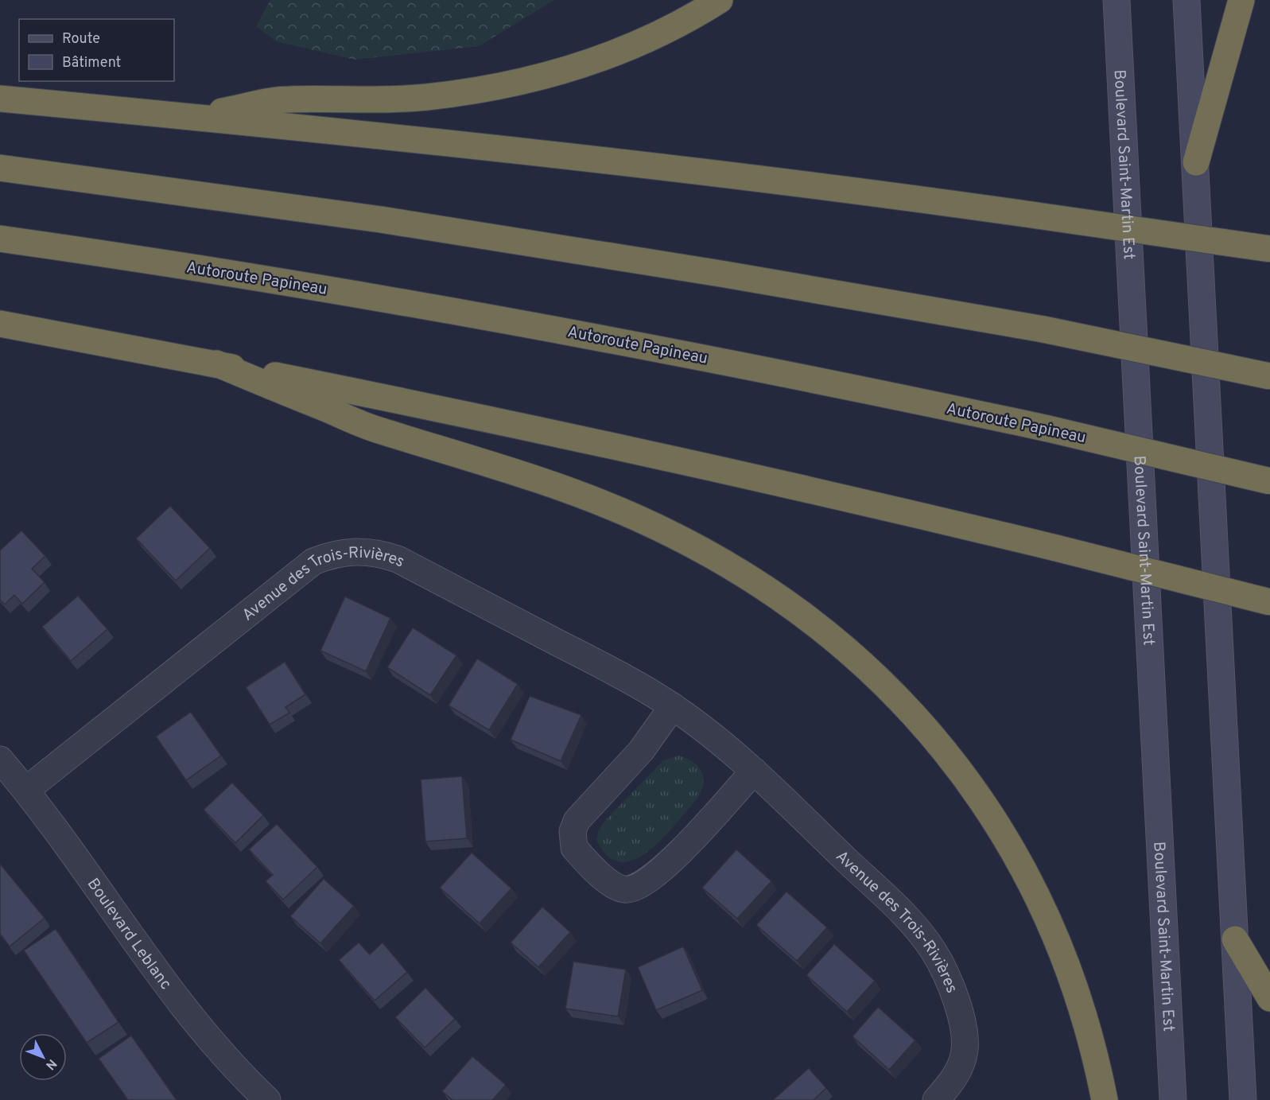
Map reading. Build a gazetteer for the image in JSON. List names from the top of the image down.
{
  "streets": {
    "highway": ["Autoroute Papineau"],
    "main road": ["Boulevard Saint-Martin Est"],
    "street": ["Avenue des Trois-Rivières", "Boulevard Leblanc"]
  },
  "crossings": [
    ["Avenue des Trois-Rivières", "Boulevard Leblanc"]
  ],
  "legend": ["Route", "Bâtiment"],
  "north": "bottom right"
}
